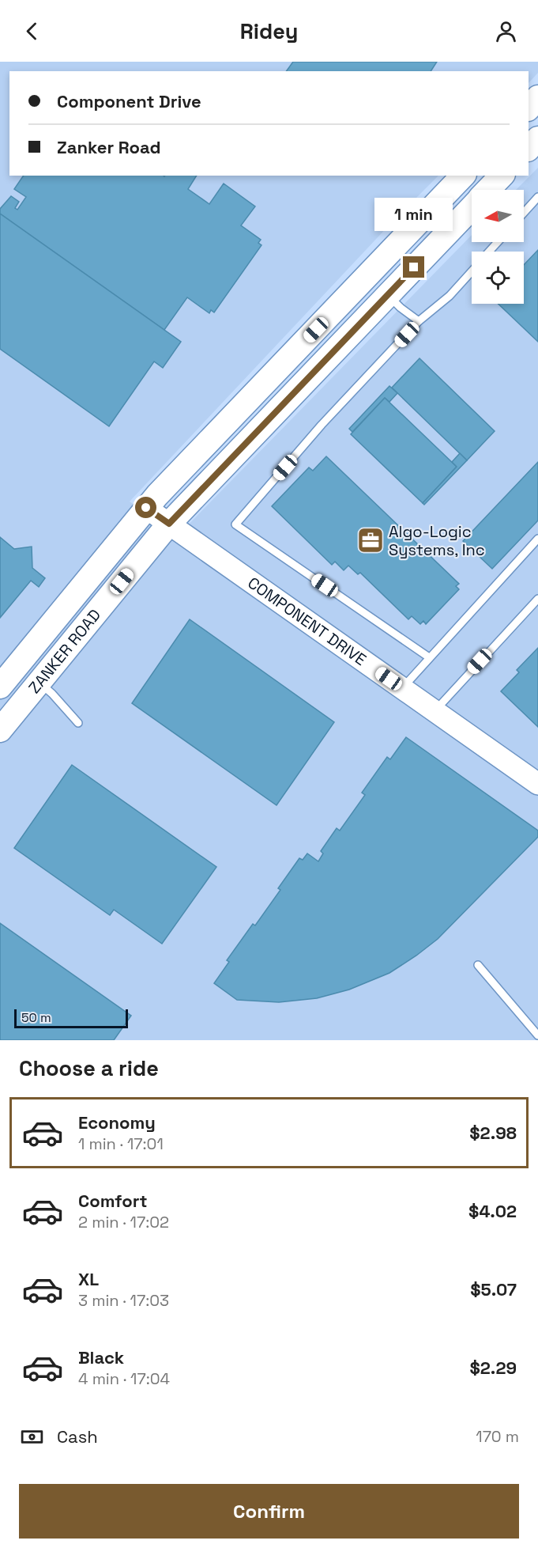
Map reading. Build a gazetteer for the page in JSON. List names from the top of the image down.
{
  "streets": {
    "main road": ["ZANKER ROAD"],
    "street": ["COMPONENT DRIVE"]
  },
  "crossings": [
    ["COMPONENT DRIVE", "ZANKER ROAD"]
  ],
  "places": {
    "office": ["Algo-Logic Systems, Inc"]
  },
  "scale_bar": "50 m",
  "north": "left",
  "page": {
    "header": "Ridey",
    "banner": ["Component Drive", "Zanker Road"],
    "bubble": "1 min",
    "scale": "50 m",
    "heading": "Choose a ride",
    "list": [
      {
        "name": "Economy",
        "note": "1 min · 17:01",
        "value": "$2.98"
      },
      {
        "name": "Comfort",
        "note": "2 min · 17:02",
        "value": "$4.02"
      },
      {
        "name": "XL",
        "note": "3 min · 17:03",
        "value": "$5.07"
      },
      {
        "name": "Black",
        "note": "4 min · 17:04",
        "value": "$2.29"
      }
    ],
    "pay": ["Cash", "170 m"],
    "buttons": "Confirm"
  }
}
